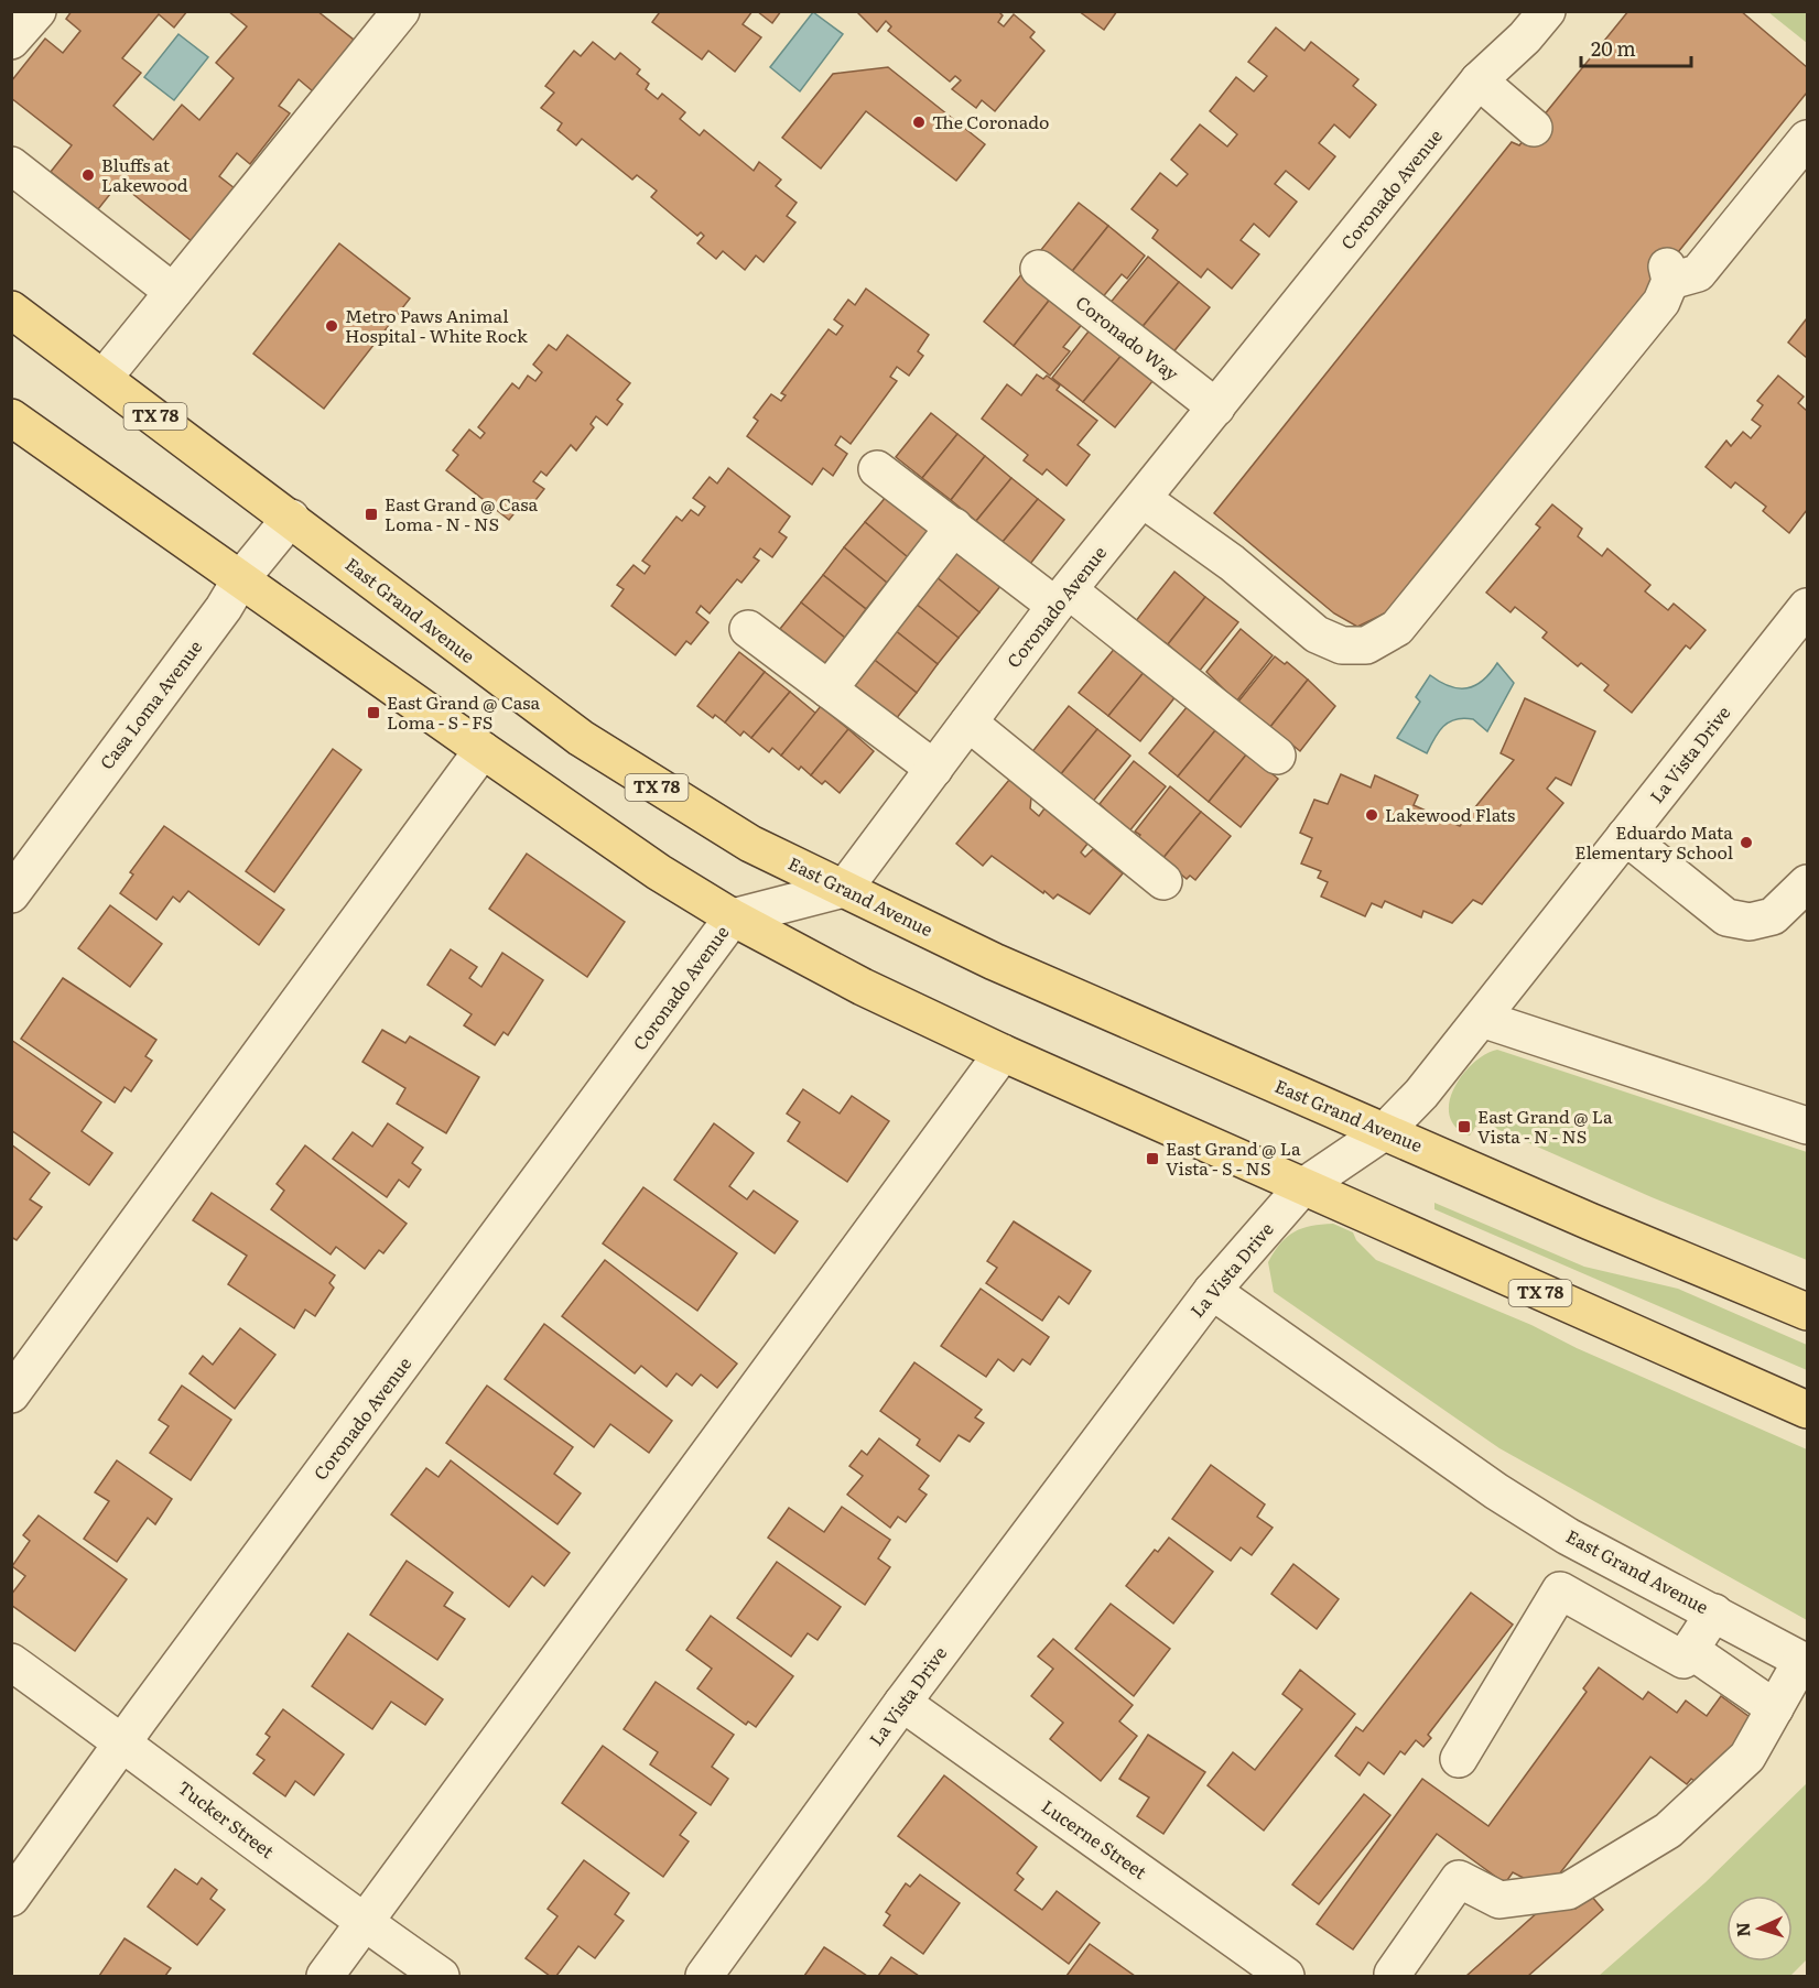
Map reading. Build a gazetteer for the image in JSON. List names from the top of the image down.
{
  "streets": {
    "main road": ["TX 78", "East Grand Avenue"],
    "street": [
      "Coronado Avenue",
      "Coronado Way",
      "Casa Loma Avenue",
      "La Vista Drive",
      "Tucker Street",
      "Lucerne Street"
    ]
  },
  "crossings": [
    ["Coronado Avenue", "Coronado Way"],
    ["Coronado Avenue", "TX 78"],
    ["Coronado Avenue", "East Grand Avenue"],
    ["Coronado Avenue", "Tucker Street"],
    ["TX 78", "Casa Loma Avenue"],
    ["TX 78", "La Vista Drive"],
    ["East Grand Avenue", "Casa Loma Avenue"],
    ["East Grand Avenue", "La Vista Drive"],
    ["La Vista Drive", "Lucerne Street"]
  ],
  "places": {
    "other": [
      "The Coronado",
      "Bluffs at Lakewood",
      "Metro Paws Animal Hospital - White Rock",
      "Lakewood Flats",
      "Eduardo Mata Elementary School"
    ],
    "transit": [
      "East Grand @ Casa Loma - N - NS",
      "East Grand @ Casa Loma - S - FS",
      "East Grand @ La Vista - N - NS",
      "East Grand @ La Vista - S - NS"
    ]
  },
  "scale_bar": "20 m",
  "north": "left"
}
